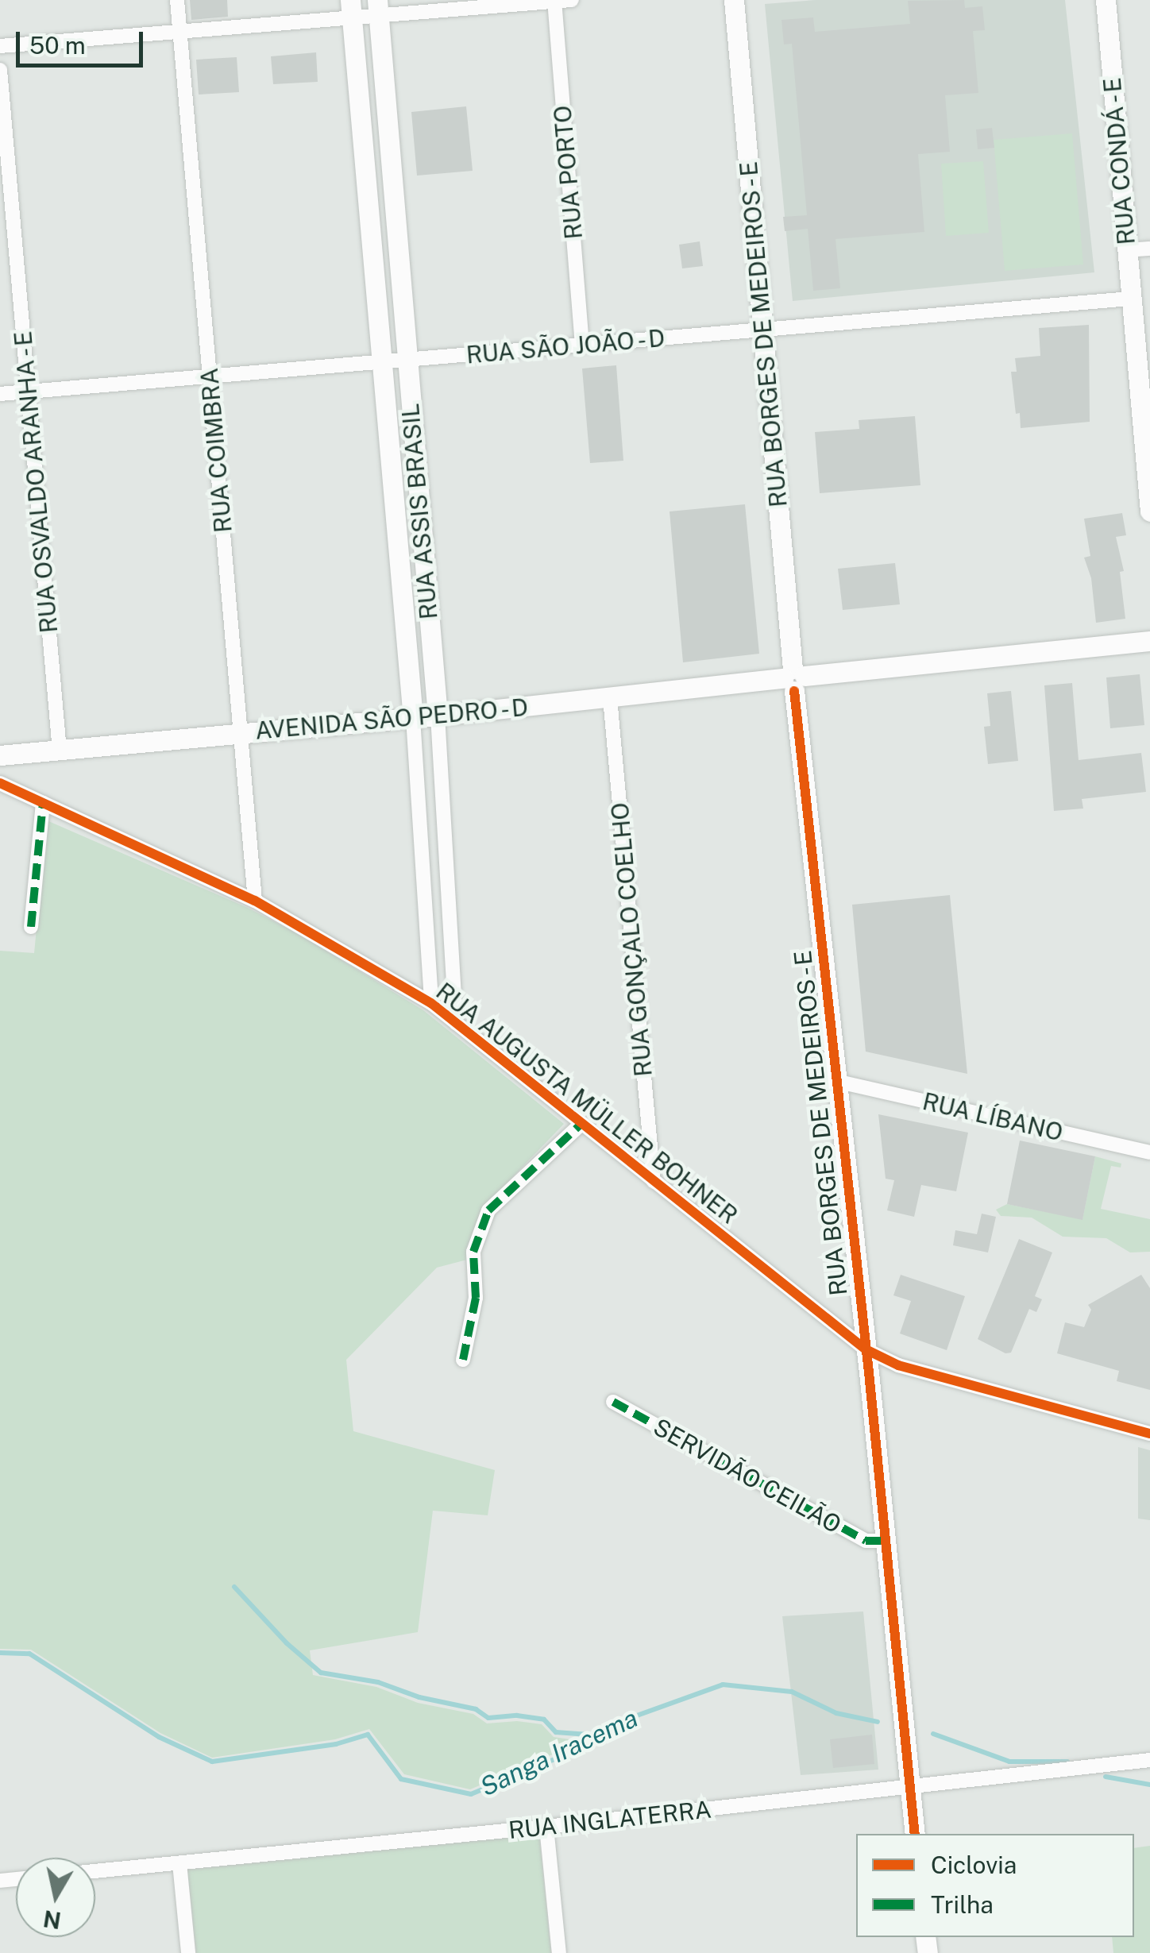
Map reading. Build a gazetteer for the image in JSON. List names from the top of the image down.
{
  "streets": {
    "street": [
      "RUA CONDÁ - E",
      "RUA PORTO",
      "RUA BORGES DE MEDEIROS - E",
      "RUA SÃO JOÃO - D",
      "RUA COIMBRA",
      "RUA OSVALDO ARANHA - E",
      "RUA ASSIS BRASIL",
      "AVENIDA SÃO PEDRO - D",
      "RUA GONÇALO COELHO",
      "RUA AUGUSTA MÜLLER BOHNER",
      "RUA LÍBANO",
      "SERVIDÃO CEILÃO",
      "RUA INGLATERRA"
    ]
  },
  "crossings": [
    ["RUA CONDÁ - E", "RUA SÃO JOÃO - D"],
    ["RUA PORTO", "RUA SÃO JOÃO - D"],
    ["RUA BORGES DE MEDEIROS - E", "RUA SÃO JOÃO - D"],
    ["RUA BORGES DE MEDEIROS - E", "AVENIDA SÃO PEDRO - D"],
    ["RUA BORGES DE MEDEIROS - E", "RUA AUGUSTA MÜLLER BOHNER"],
    ["RUA BORGES DE MEDEIROS - E", "RUA LÍBANO"],
    ["RUA BORGES DE MEDEIROS - E", "SERVIDÃO CEILÃO"],
    ["RUA BORGES DE MEDEIROS - E", "RUA INGLATERRA"],
    ["RUA SÃO JOÃO - D", "RUA COIMBRA"],
    ["RUA SÃO JOÃO - D", "RUA OSVALDO ARANHA - E"],
    ["RUA SÃO JOÃO - D", "RUA ASSIS BRASIL"],
    ["RUA COIMBRA", "AVENIDA SÃO PEDRO - D"],
    ["RUA COIMBRA", "RUA AUGUSTA MÜLLER BOHNER"],
    ["RUA OSVALDO ARANHA - E", "AVENIDA SÃO PEDRO - D"],
    ["RUA ASSIS BRASIL", "AVENIDA SÃO PEDRO - D"],
    ["RUA ASSIS BRASIL", "RUA AUGUSTA MÜLLER BOHNER"],
    ["AVENIDA SÃO PEDRO - D", "RUA GONÇALO COELHO"],
    ["RUA GONÇALO COELHO", "RUA AUGUSTA MÜLLER BOHNER"]
  ],
  "water": ["Sanga Iracema"],
  "legend": ["Ciclovia", "Trilha"],
  "scale_bar": "50 m",
  "north": "bottom"
}
